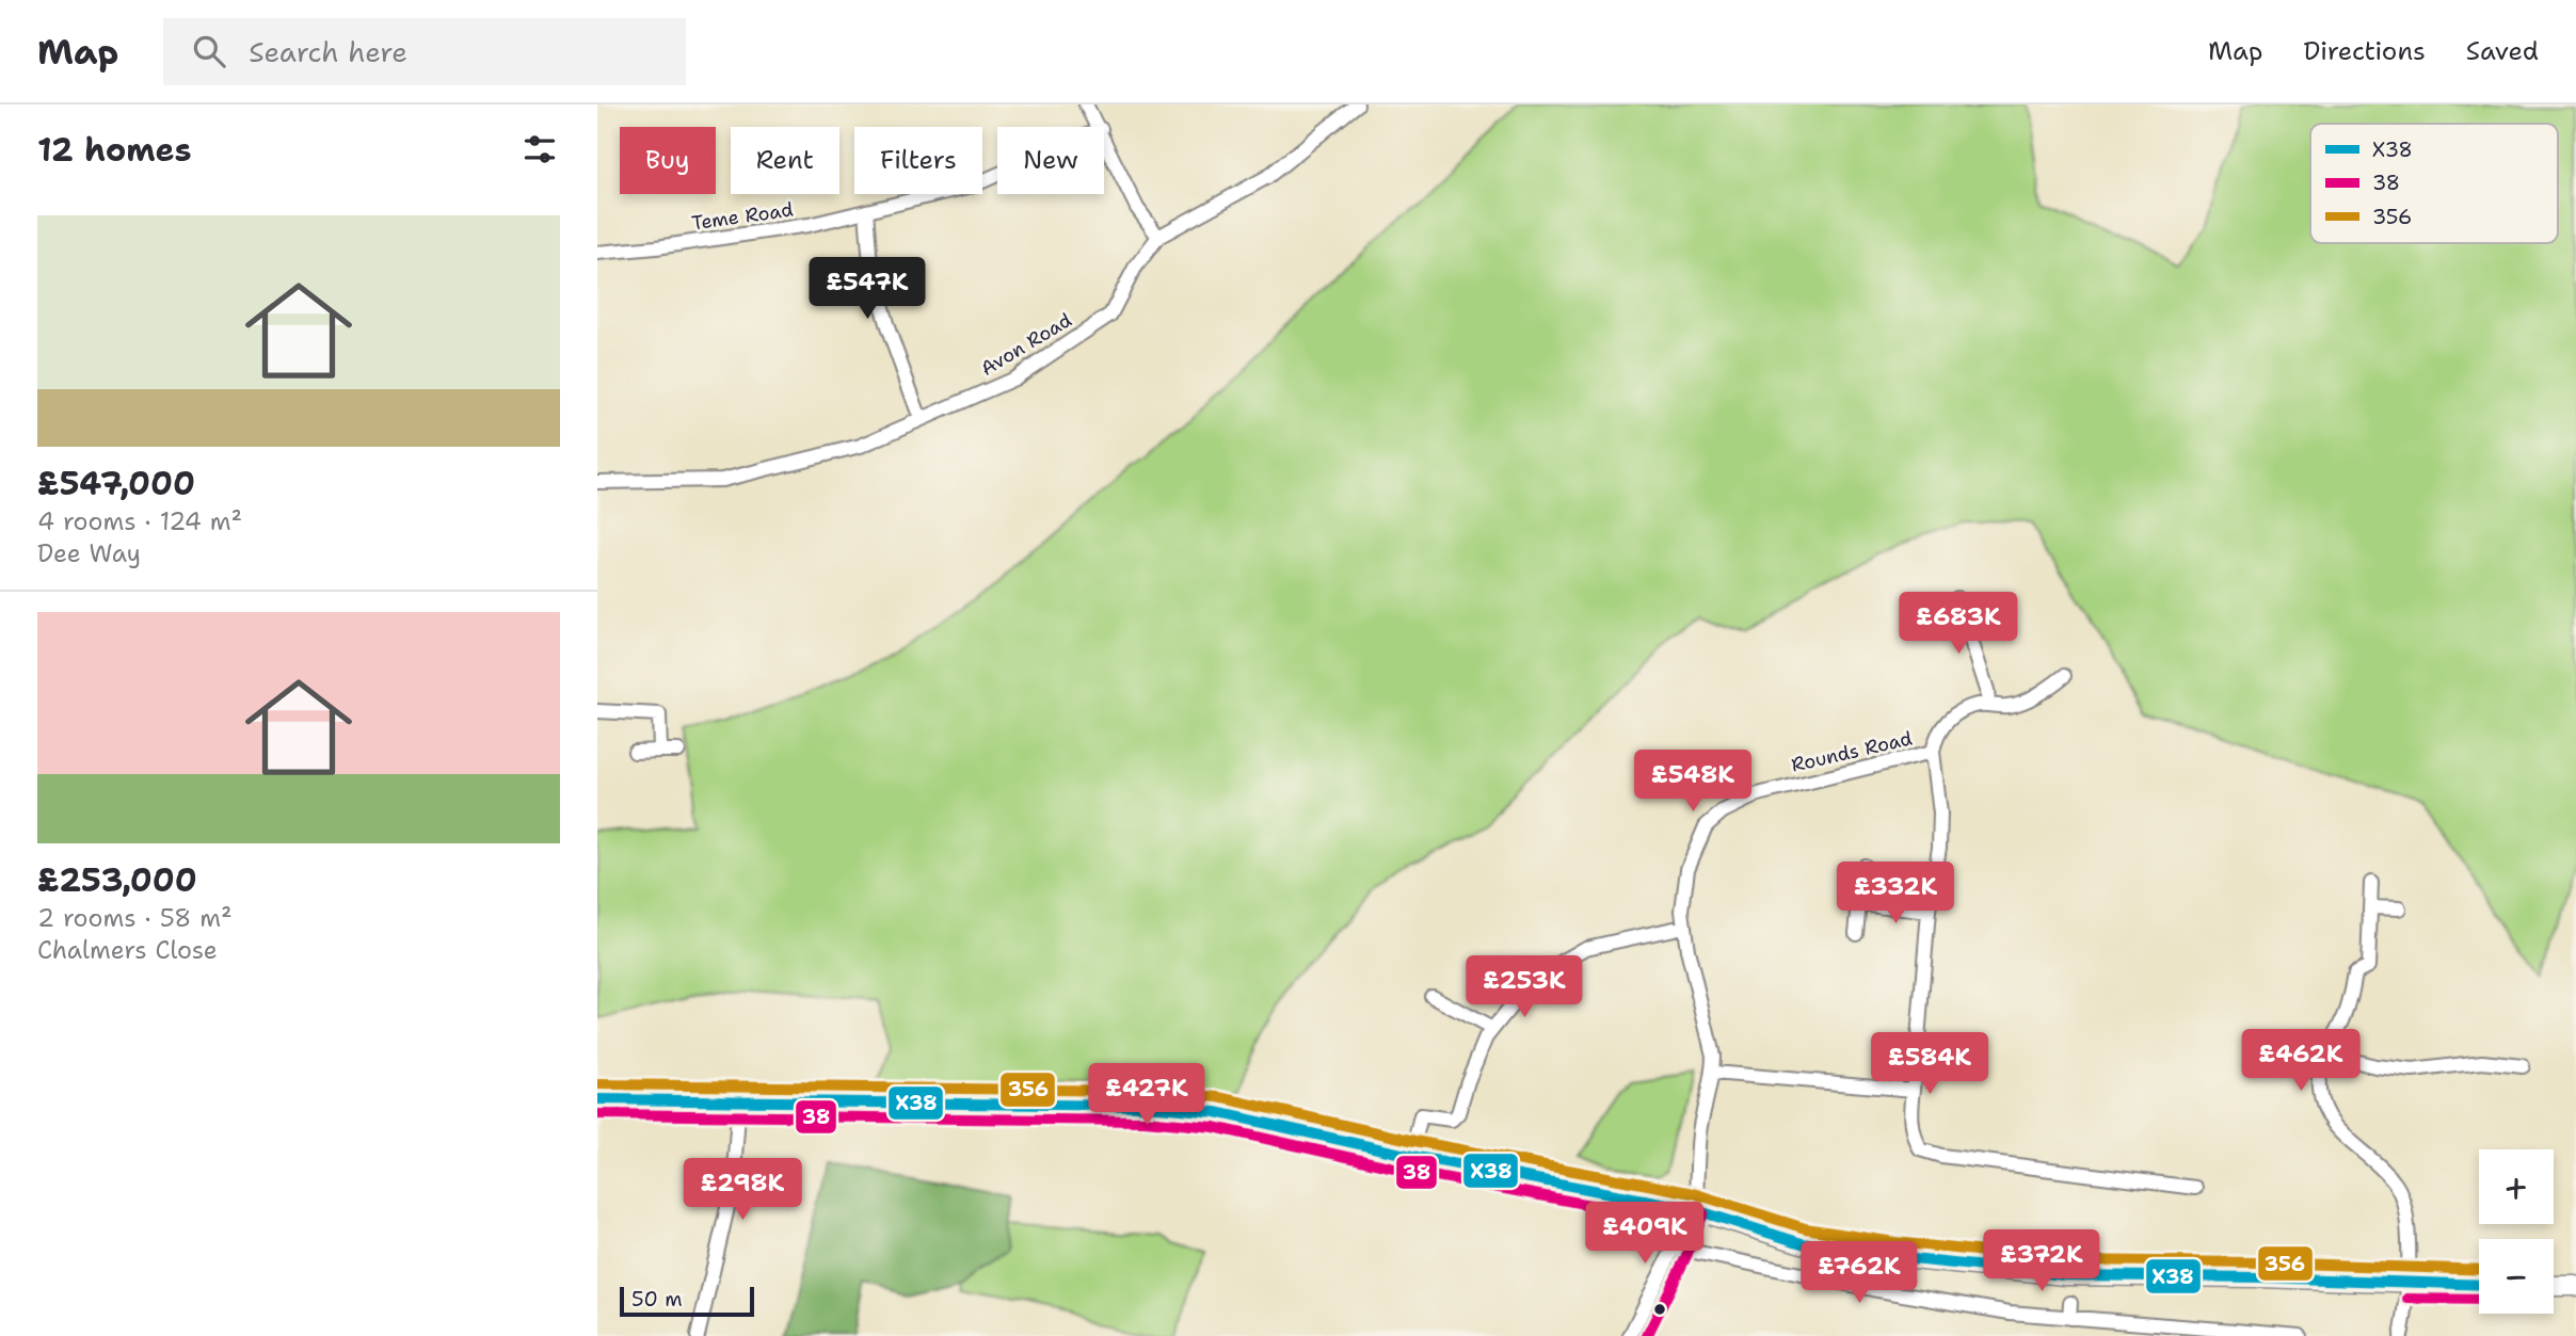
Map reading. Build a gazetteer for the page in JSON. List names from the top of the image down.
{
  "streets": {
    "street": ["Teme Road", "Avon Road", "Rounds Road"]
  },
  "lines": ["transit line 356", "transit line X38", "transit line 38"],
  "legend": ["X38", "38", "356"],
  "scale_bar": "50 m",
  "page": {
    "header": "Map",
    "search": "Search here",
    "nav": ["Map", "Directions", "Saved"],
    "heading": "12 homes",
    "chip": [
      "Buy",
      "Rent",
      "Filters",
      "New"
    ],
    "list": [
      {
        "name": "£547,000",
        "note": "4 rooms · 124 m² · Dee Way"
      },
      {
        "name": "£253,000",
        "note": "2 rooms · 58 m² · Chalmers Close"
      }
    ],
    "price": [
      "£547K",
      "£683K",
      "£548K",
      "£332K",
      "£253K",
      "£462K",
      "£584K",
      "£427K",
      "£298K",
      "£409K",
      "£372K",
      "£762K"
    ],
    "map_buttons": ["+", "−"],
    "scale": "50 m"
  }
}
